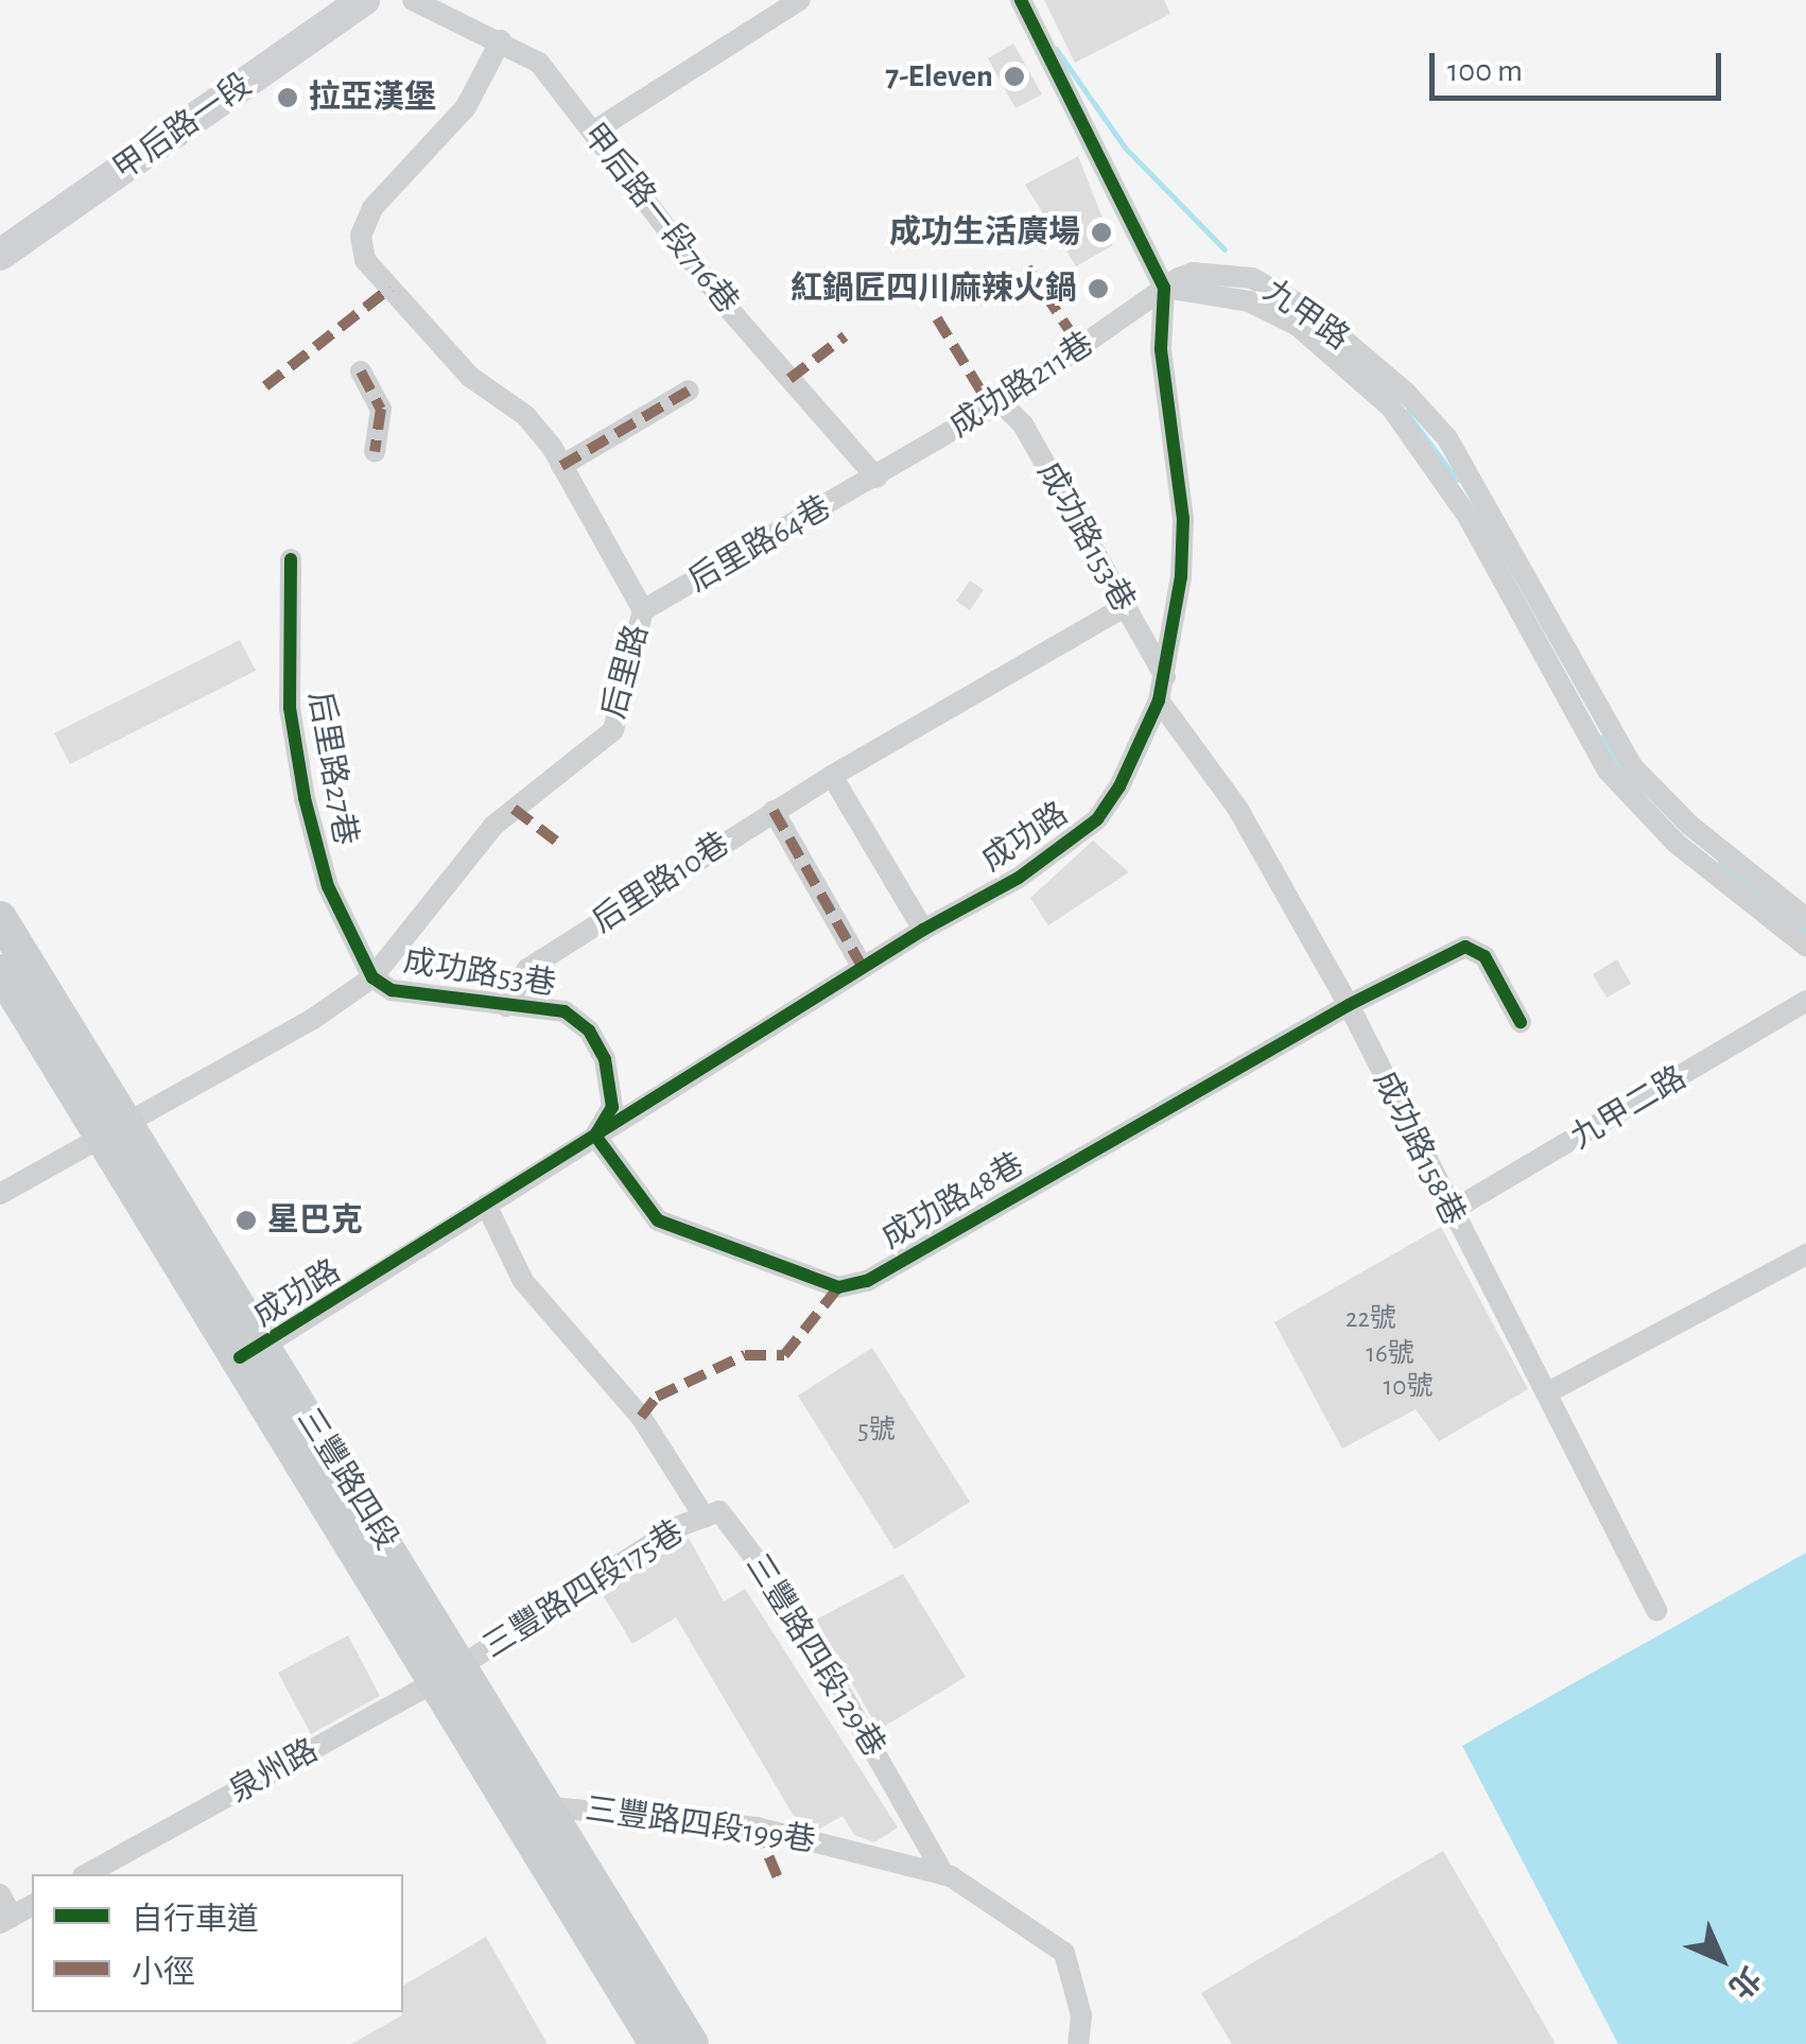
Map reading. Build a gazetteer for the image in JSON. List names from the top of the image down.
{
  "streets": {
    "main road": ["甲后路一段", "三豐路四段"],
    "street": [
      "甲后路一段716巷",
      "九甲路",
      "成功路211巷",
      "成功路153巷",
      "后里路64巷",
      "后里路",
      "后里路27巷",
      "成功路",
      "后里路10巷",
      "成功路53巷",
      "九甲二路",
      "成功路158巷",
      "成功路48巷",
      "三豐路四段175巷",
      "三豐路四段129巷",
      "泉州路",
      "三豐路四段199巷"
    ]
  },
  "crossings": [
    ["甲后路一段716巷", "成功路211巷"],
    ["甲后路一段716巷", "后里路64巷"],
    ["甲后路一段716巷", "后里路"],
    ["九甲路", "成功路211巷"],
    ["九甲路", "成功路"],
    ["成功路211巷", "成功路153巷"],
    ["成功路211巷", "后里路64巷"],
    ["成功路211巷", "成功路"],
    ["成功路153巷", "成功路"],
    ["成功路153巷", "后里路10巷"],
    ["后里路64巷", "后里路"],
    ["后里路", "后里路27巷"],
    ["后里路", "成功路53巷"],
    ["后里路", "三豐路四段"],
    ["后里路27巷", "成功路53巷"],
    ["成功路", "成功路53巷"],
    ["成功路", "成功路158巷"],
    ["成功路", "成功路48巷"],
    ["成功路", "三豐路四段"],
    ["成功路", "三豐路四段129巷"],
    ["后里路10巷", "成功路53巷"],
    ["成功路53巷", "成功路48巷"],
    ["九甲二路", "成功路158巷"],
    ["成功路158巷", "成功路48巷"],
    ["三豐路四段", "三豐路四段175巷"],
    ["三豐路四段", "泉州路"],
    ["三豐路四段", "三豐路四段199巷"],
    ["三豐路四段175巷", "三豐路四段129巷"],
    ["三豐路四段175巷", "泉州路"],
    ["三豐路四段129巷", "三豐路四段199巷"]
  ],
  "places": [
    "7-Eleven",
    "拉亞漢堡",
    "成功生活廣場",
    "紅鍋匠四川麻辣火鍋",
    "星巴克"
  ],
  "house_numbers": [
    "22號",
    "16號",
    "10號",
    "5號"
  ],
  "legend": ["自行車道", "小徑"],
  "scale_bar": "100 m",
  "north": "bottom right"
}
